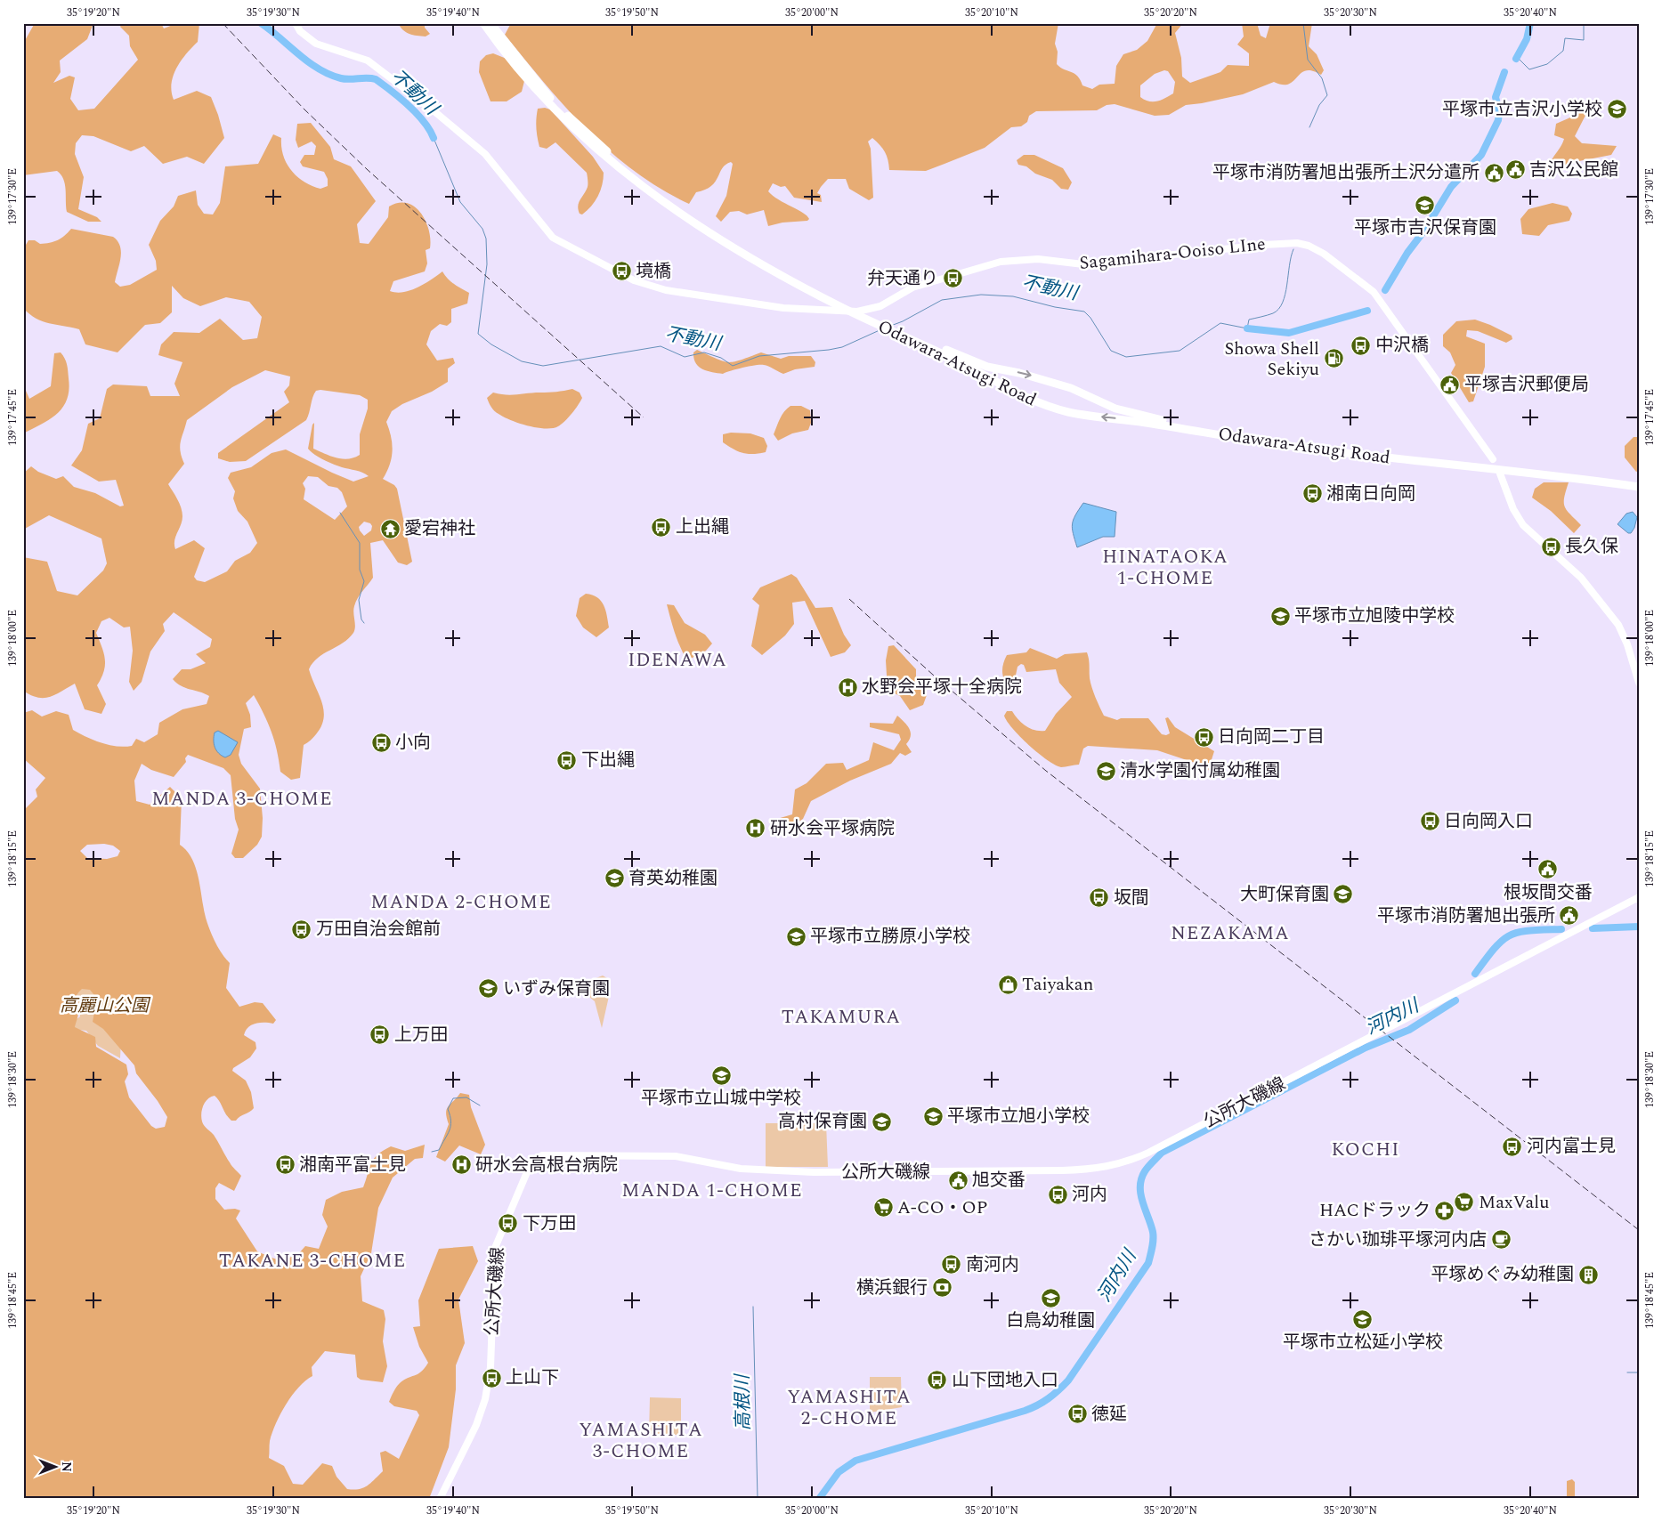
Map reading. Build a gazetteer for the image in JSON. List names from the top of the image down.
{
  "streets": {
    "highway": ["Odawara-Atsugi Road"],
    "main road": ["Sagamihara-Ooiso LIne", "公所大磯線"]
  },
  "districts": [
    "HINATAOKA 1-CHOME",
    "IDENAWA",
    "MANDA 3-CHOME",
    "MANDA 2-CHOME",
    "NEZAKAMA",
    "TAKAMURA",
    "KOCHI",
    "MANDA 1-CHOME",
    "TAKANE 3-CHOME",
    "YAMASHITA 2-CHOME",
    "YAMASHITA 3-CHOME"
  ],
  "water": ["不動川", "河内川", "高根川"],
  "parks": ["高麗山公園"],
  "places": {
    "school or university": [
      "平塚市立吉沢小学校",
      "平塚市吉沢保育園",
      "平塚市立旭陵中学校",
      "清水学園付属幼稚園",
      "育英幼稚園",
      "大町保育園",
      "平塚市立勝原小学校",
      "いずみ保育園",
      "平塚市立山城中学校",
      "平塚市立旭小学校",
      "高村保育園",
      "白鳥幼稚園",
      "平塚市立松延小学校"
    ],
    "public building": [
      "吉沢公民館",
      "平塚市消防署旭出張所土沢分遣所",
      "平塚吉沢郵便局",
      "根坂間交番",
      "平塚市消防署旭出張所",
      "旭交番"
    ],
    "bus stop": [
      "境橋",
      "弁天通り",
      "中沢橋",
      "湘南日向岡",
      "上出縄",
      "長久保",
      "日向岡二丁目",
      "小向",
      "下出縄",
      "日向岡入口",
      "坂間",
      "万田自治会館前",
      "上万田",
      "河内富士見",
      "湘南平富士見",
      "河内",
      "下万田",
      "南河内",
      "上山下",
      "山下団地入口",
      "徳延"
    ],
    "fuel station": ["Showa Shell Sekiyu"],
    "temple": ["愛宕神社"],
    "hospital": ["水野会平塚十全病院", "研水会平塚病院", "研水会高根台病院"],
    "shop": ["Taiyakan"],
    "supermarket": ["MaxValu", "A-CO・OP"],
    "pharmacy": ["HACドラック"],
    "cafe": ["さかい珈琲平塚河内店"],
    "building": ["平塚めぐみ幼稚園"],
    "bank": ["横浜銀行"]
  },
  "north": "right",
  "coordinates": [
    "35°19'20\"N",
    "35°19'30\"N",
    "35°19'40\"N",
    "35°19'50\"N",
    "35°20'00\"N",
    "35°20'10\"N",
    "35°20'20\"N",
    "35°20'30\"N",
    "35°20'40\"N",
    "139°17'30\"E",
    "139°17'45\"E",
    "139°18'00\"E",
    "139°18'15\"E",
    "139°18'30\"E",
    "139°18'45\"E"
  ]
}
